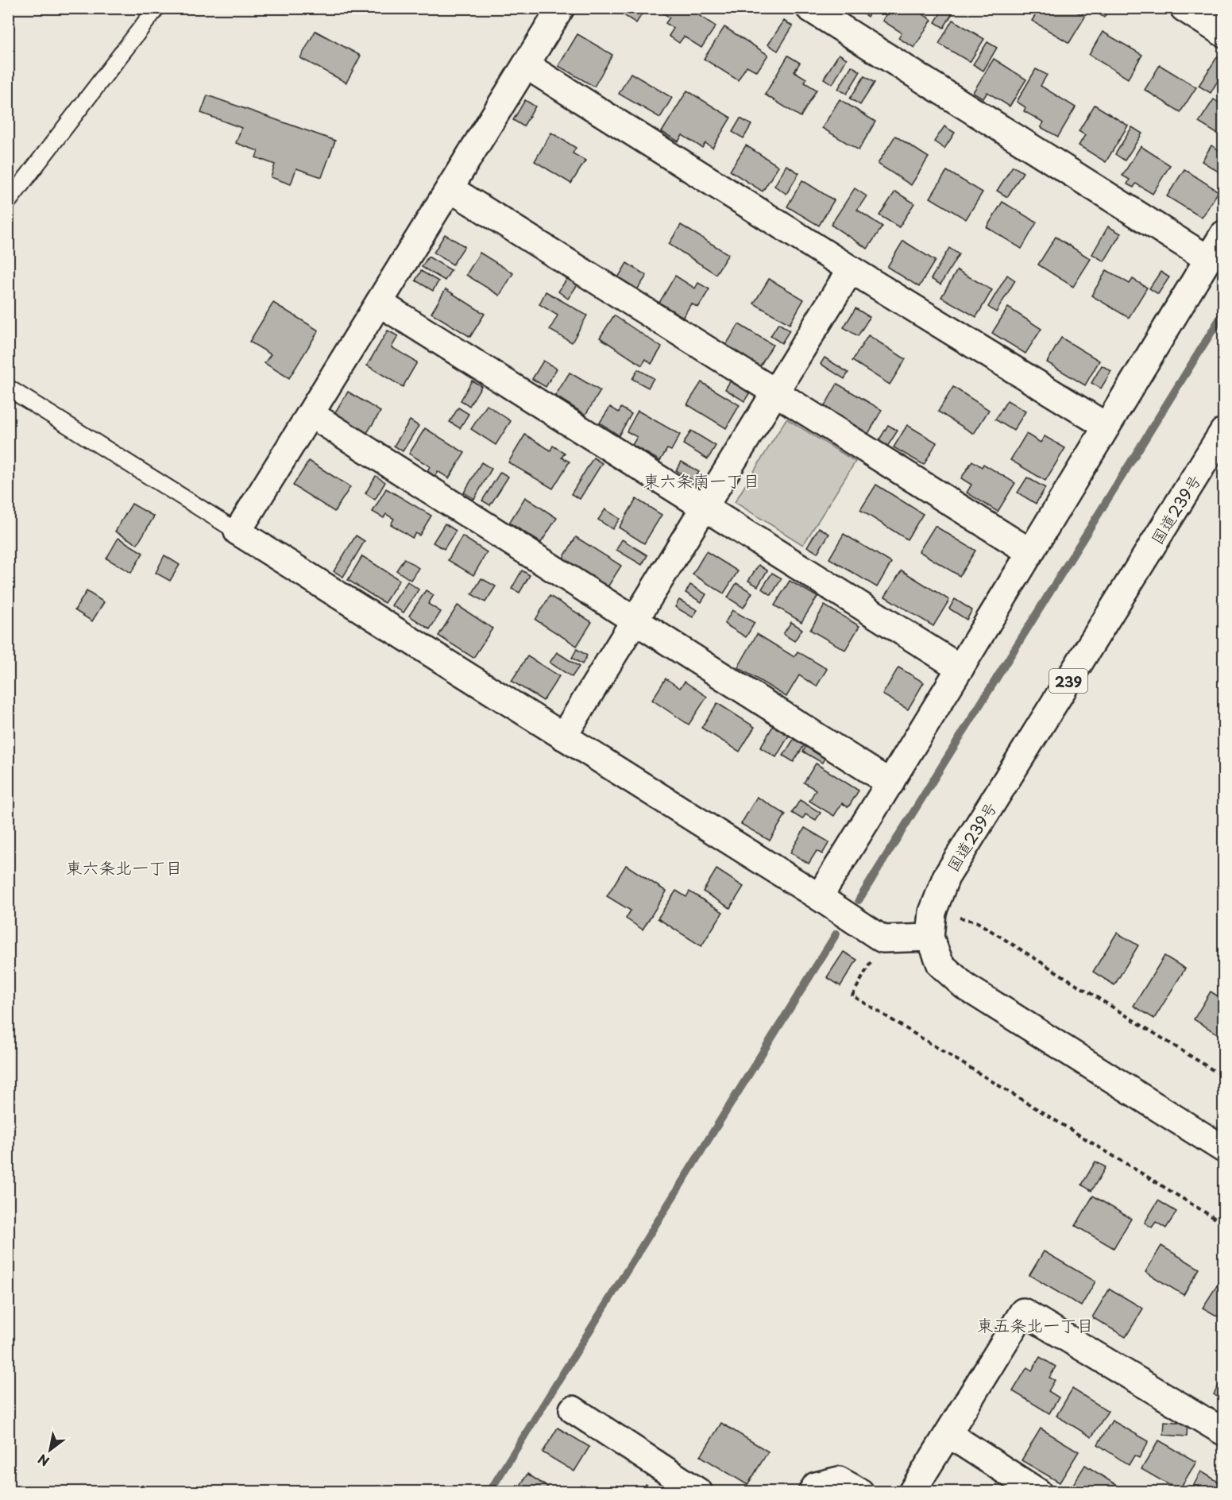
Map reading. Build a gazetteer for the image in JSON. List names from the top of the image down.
{
  "streets": {
    "main road": ["国道239号", "239"]
  },
  "districts": ["東六条南一丁目", "東六条北一丁目", "東五条北一丁目"],
  "north": "bottom left"
}
